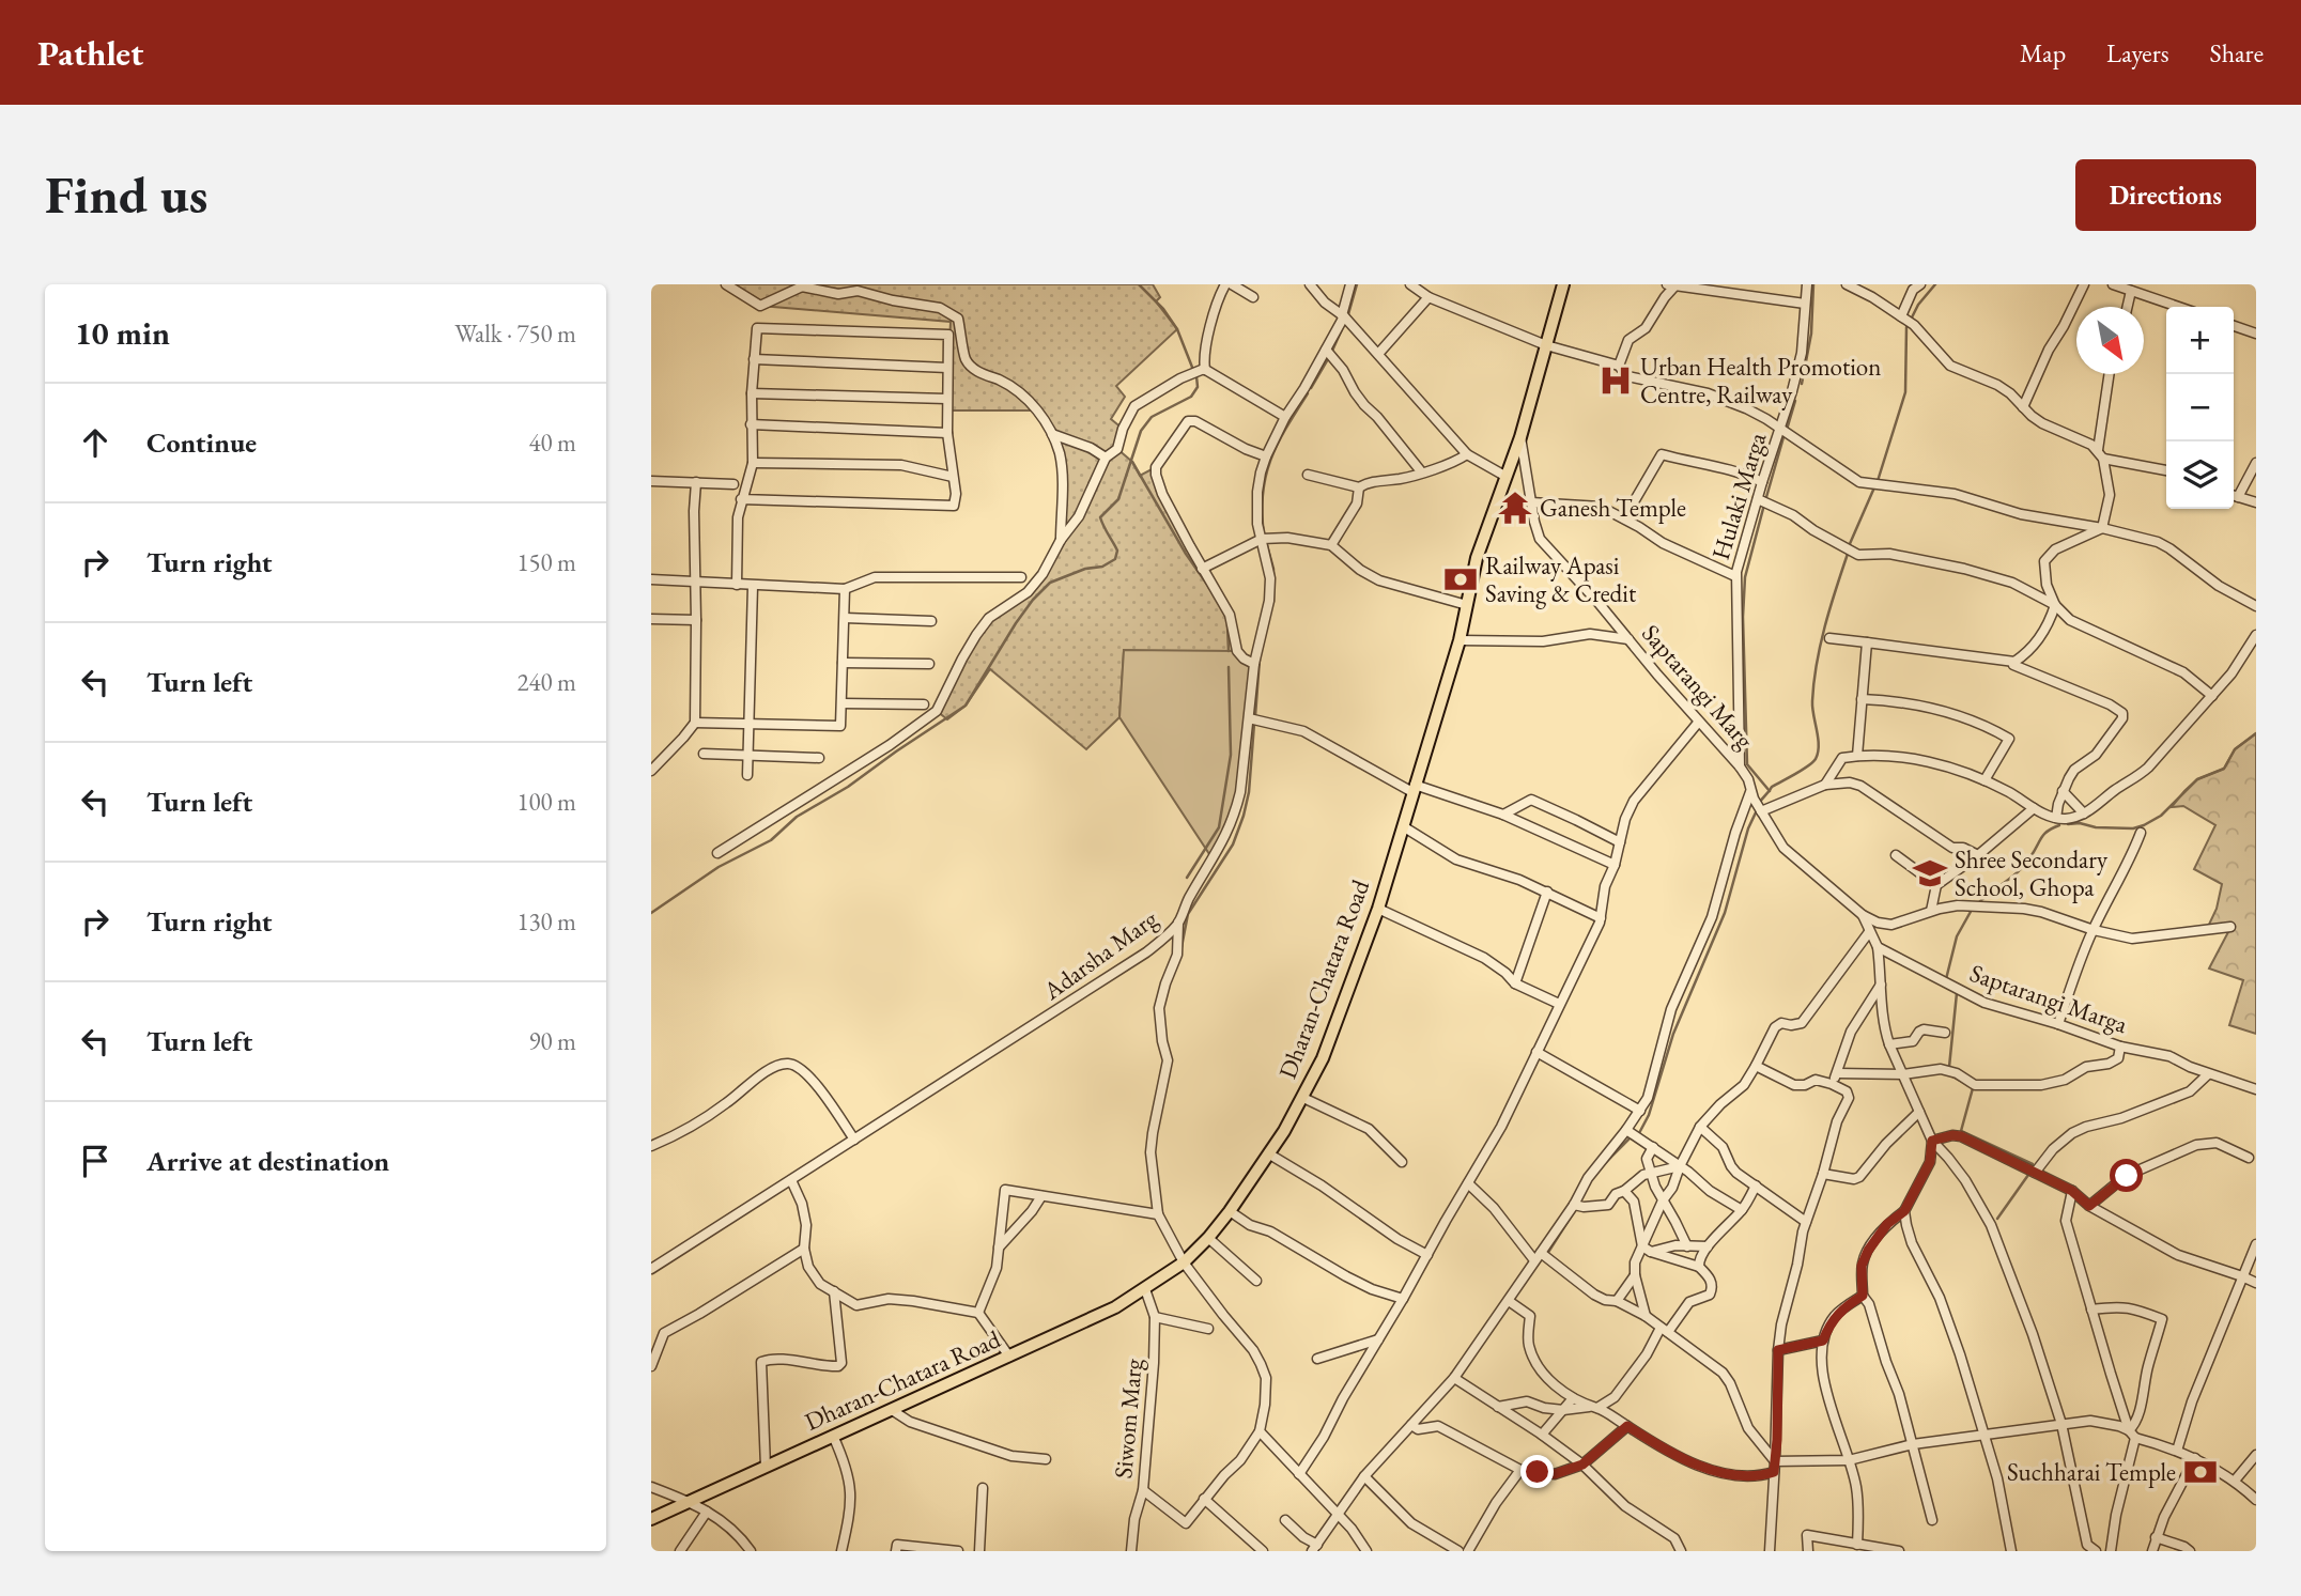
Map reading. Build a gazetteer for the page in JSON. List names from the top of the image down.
{
  "streets": {
    "main road": ["Dharan-Chatara Road"],
    "street": [
      "Hulaki Marga",
      "Saptarangi Marg",
      "Adarsha Marg",
      "Saptarangi Marga",
      "Siwom Marg"
    ]
  },
  "crossings": [
    ["Hulaki Marga", "Saptarangi Marg"],
    ["Saptarangi Marg", "Dharan-Chatara Road"],
    ["Dharan-Chatara Road", "Siwom Marg"]
  ],
  "places": {
    "hospital": ["Urban Health Promotion Centre, Railway"],
    "temple": ["Ganesh Temple"],
    "bank": ["Railway Apasi Saving & Credit", "Suchharai Temple"],
    "school or university": ["Shree Secondary School, Ghopa"]
  },
  "north": "bottom right",
  "page": {
    "header": "Pathlet",
    "nav": ["Map", "Layers", "Share"],
    "buttons": "Directions",
    "title": "Find us",
    "heading": ["10 min", "Walk · 750 m"],
    "map_buttons": ["+", "−"],
    "list": [
      ["Continue", "40 m"],
      ["Turn right", "150 m"],
      ["Turn left", "240 m"],
      ["Turn left", "100 m"],
      ["Turn right", "130 m"],
      ["Turn left", "90 m"],
      "Arrive at destination"
    ]
  }
}
